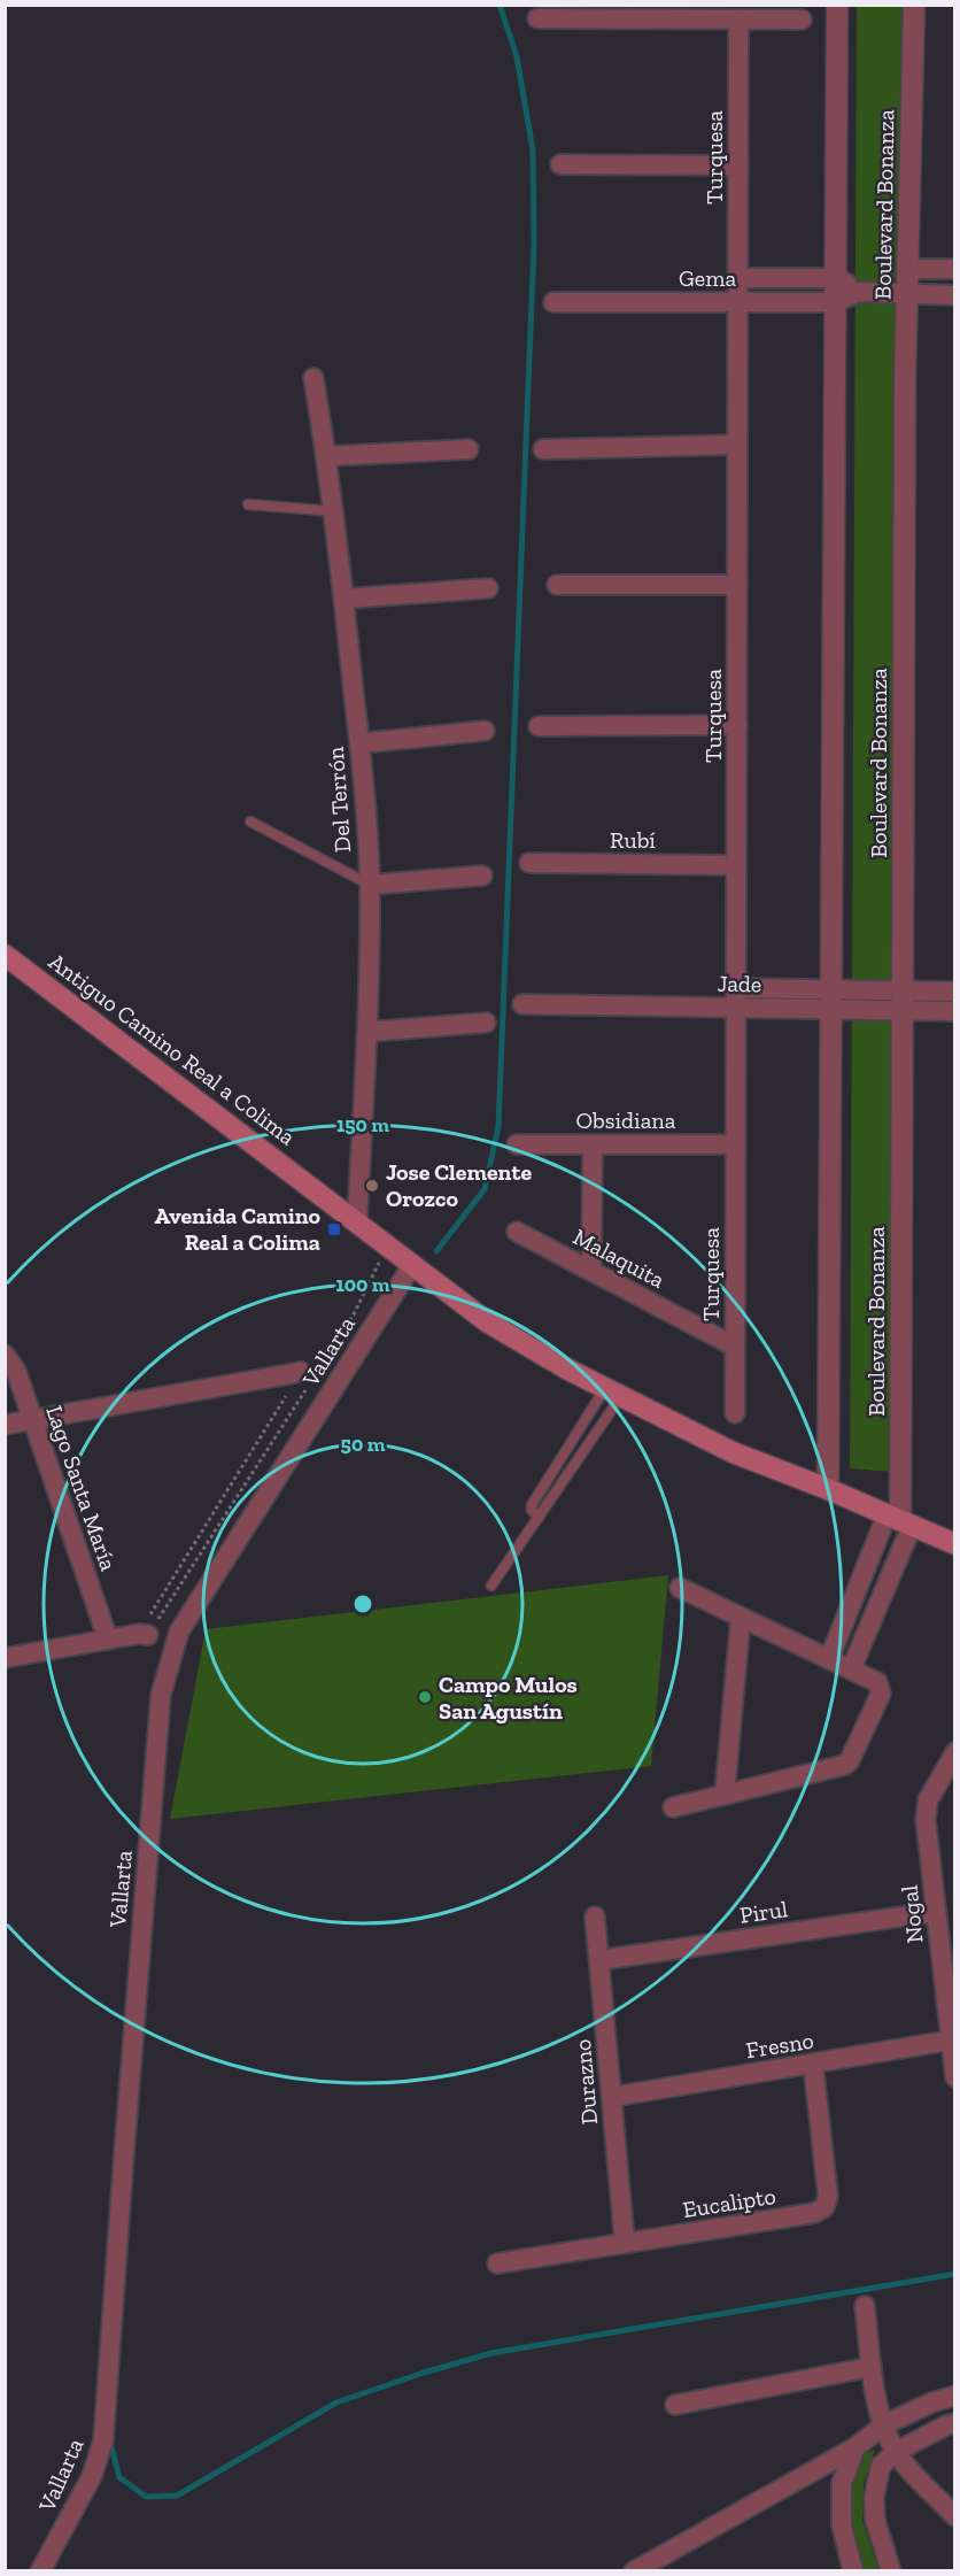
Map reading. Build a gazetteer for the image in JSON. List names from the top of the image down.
{
  "streets": {
    "main road": ["Antiguo Camino Real a Colima"],
    "street": [
      "Turquesa",
      "Boulevard Bonanza",
      "Gema",
      "Del Terrón",
      "Rubí",
      "Jade",
      "Obsidiana",
      "Malaquita",
      "Vallarta",
      "Lago Santa María",
      "Pirul",
      "Nogal",
      "Fresno",
      "Durazno",
      "Eucalipto"
    ]
  },
  "crossings": [
    ["Turquesa", "Gema"],
    ["Turquesa", "Rubí"],
    ["Turquesa", "Jade"],
    ["Turquesa", "Obsidiana"],
    ["Turquesa", "Malaquita"],
    ["Boulevard Bonanza", "Gema"],
    ["Boulevard Bonanza", "Jade"],
    ["Boulevard Bonanza", "Antiguo Camino Real a Colima"],
    ["Del Terrón", "Antiguo Camino Real a Colima"],
    ["Antiguo Camino Real a Colima", "Vallarta"],
    ["Pirul", "Nogal"],
    ["Pirul", "Durazno"],
    ["Nogal", "Fresno"],
    ["Fresno", "Durazno"],
    ["Fresno", "Eucalipto"],
    ["Durazno", "Eucalipto"]
  ],
  "places": {
    "other": ["Jose Clemente Orozco", "Campo Mulos San Agustín"],
    "transit": ["Avenida Camino Real a Colima"]
  },
  "rings": ["150 m", "100 m", "50 m"]
}
